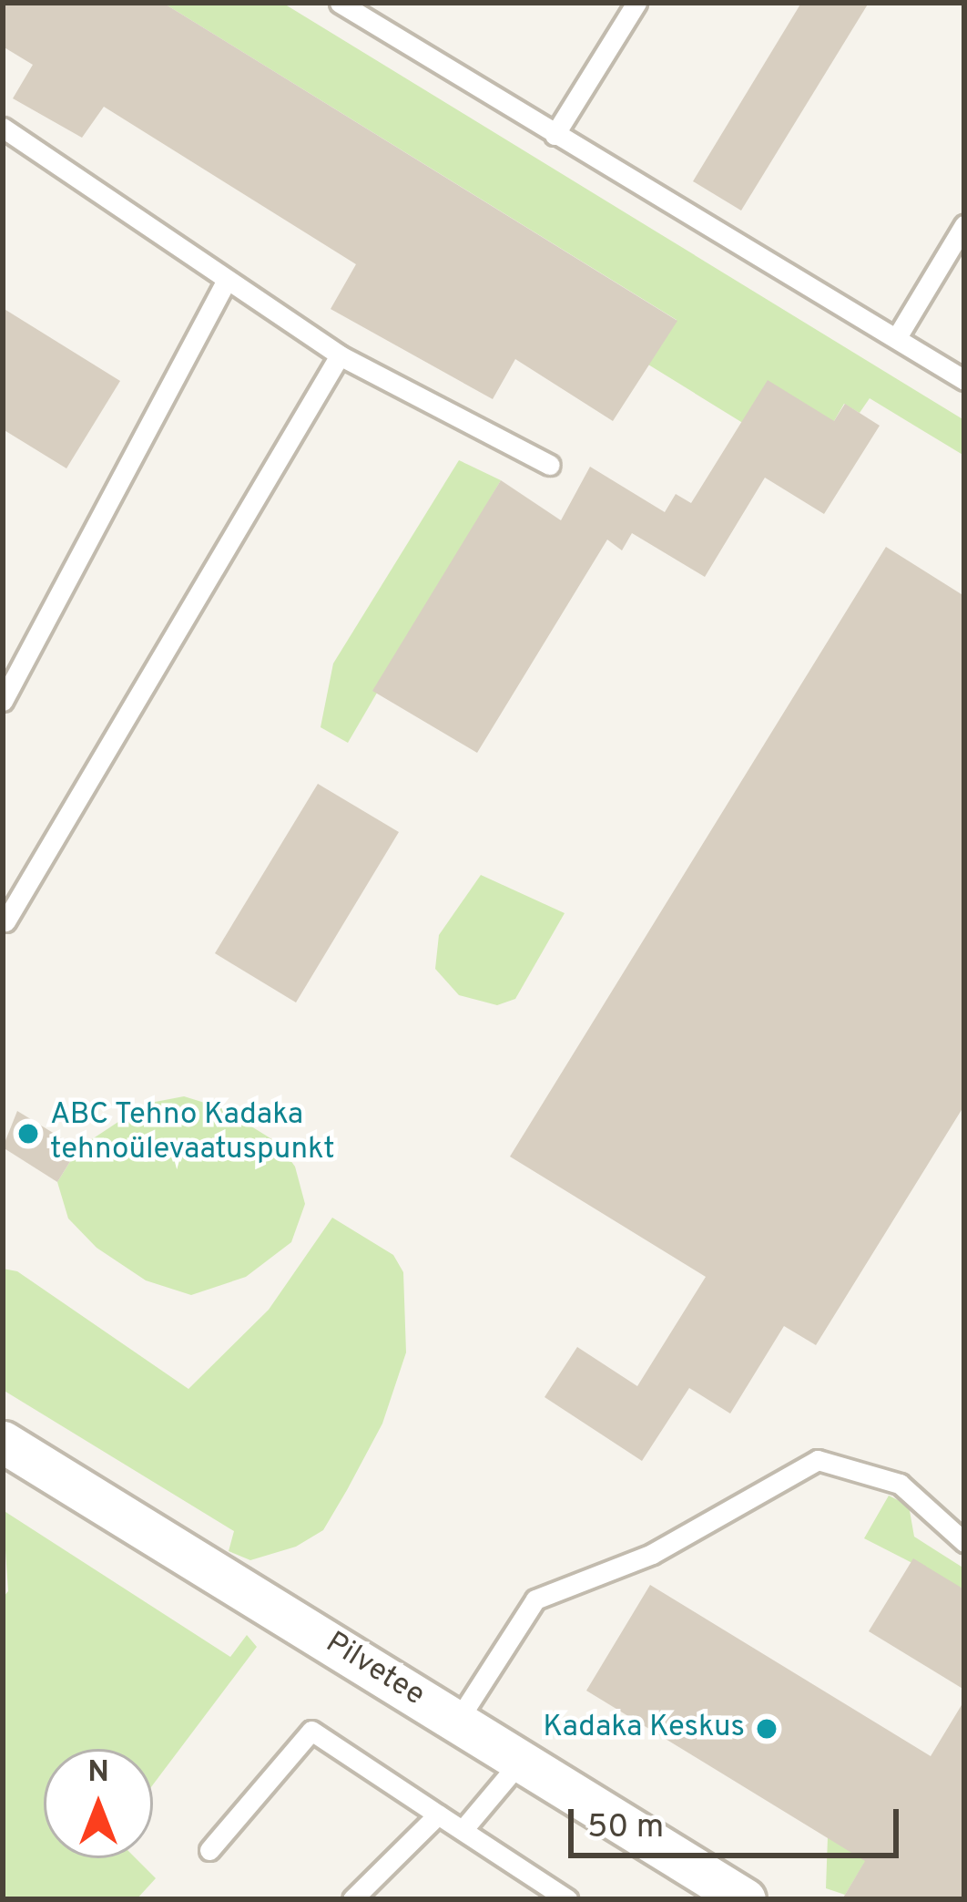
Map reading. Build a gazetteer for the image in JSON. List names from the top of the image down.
{
  "streets": {
    "street": ["Pilvetee"]
  },
  "places": ["ABC Tehno Kadaka tehnoülevaatuspunkt", "Kadaka Keskus"],
  "scale_bar": "50 m",
  "north": "top"
}
